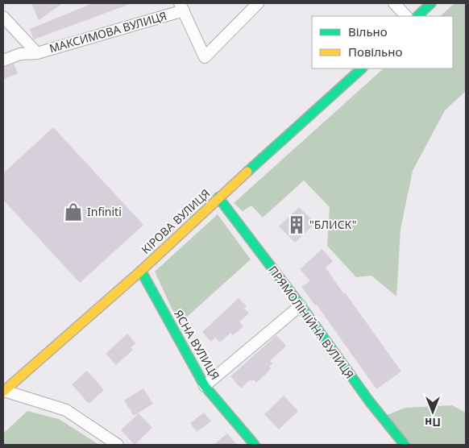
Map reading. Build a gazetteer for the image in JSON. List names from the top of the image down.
{
  "streets": {
    "street": [
      "МАКСИМОВА ВУЛИЦЯ",
      "КІРОВА ВУЛИЦЯ",
      "ПРЯМОЛІНІЙНА ВУЛИЦЯ",
      "ЯСНА ВУЛИЦЯ"
    ]
  },
  "crossings": [
    ["КІРОВА ВУЛИЦЯ", "ПРЯМОЛІНІЙНА ВУЛИЦЯ"],
    ["КІРОВА ВУЛИЦЯ", "ЯСНА ВУЛИЦЯ"]
  ],
  "places": {
    "shop": ["Infiniti"],
    "building": ["\"БЛИСК\""]
  },
  "legend": ["Вільно", "Повільно"],
  "north": "bottom"
}
